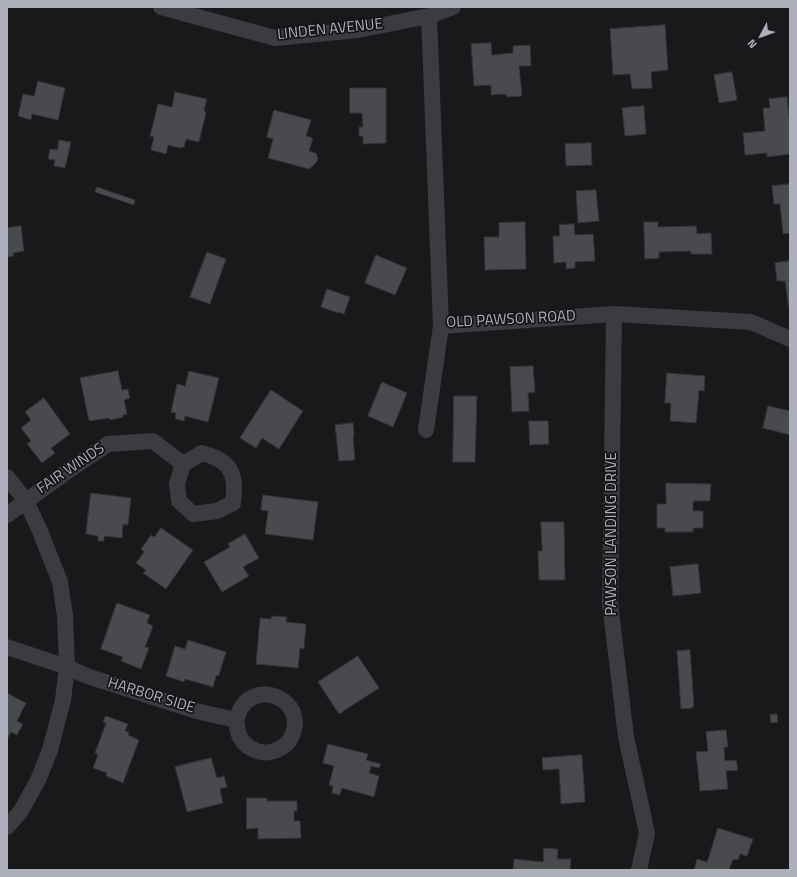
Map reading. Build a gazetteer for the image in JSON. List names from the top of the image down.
{
  "streets": {
    "street": [
      "LINDEN AVENUE",
      "OLD PAWSON ROAD",
      "FAIR WINDS",
      "PAWSON LANDING DRIVE",
      "HARBOR SIDE"
    ]
  },
  "crossings": [
    ["LINDEN AVENUE", "OLD PAWSON ROAD"],
    ["OLD PAWSON ROAD", "PAWSON LANDING DRIVE"]
  ],
  "north": "bottom left"
}
